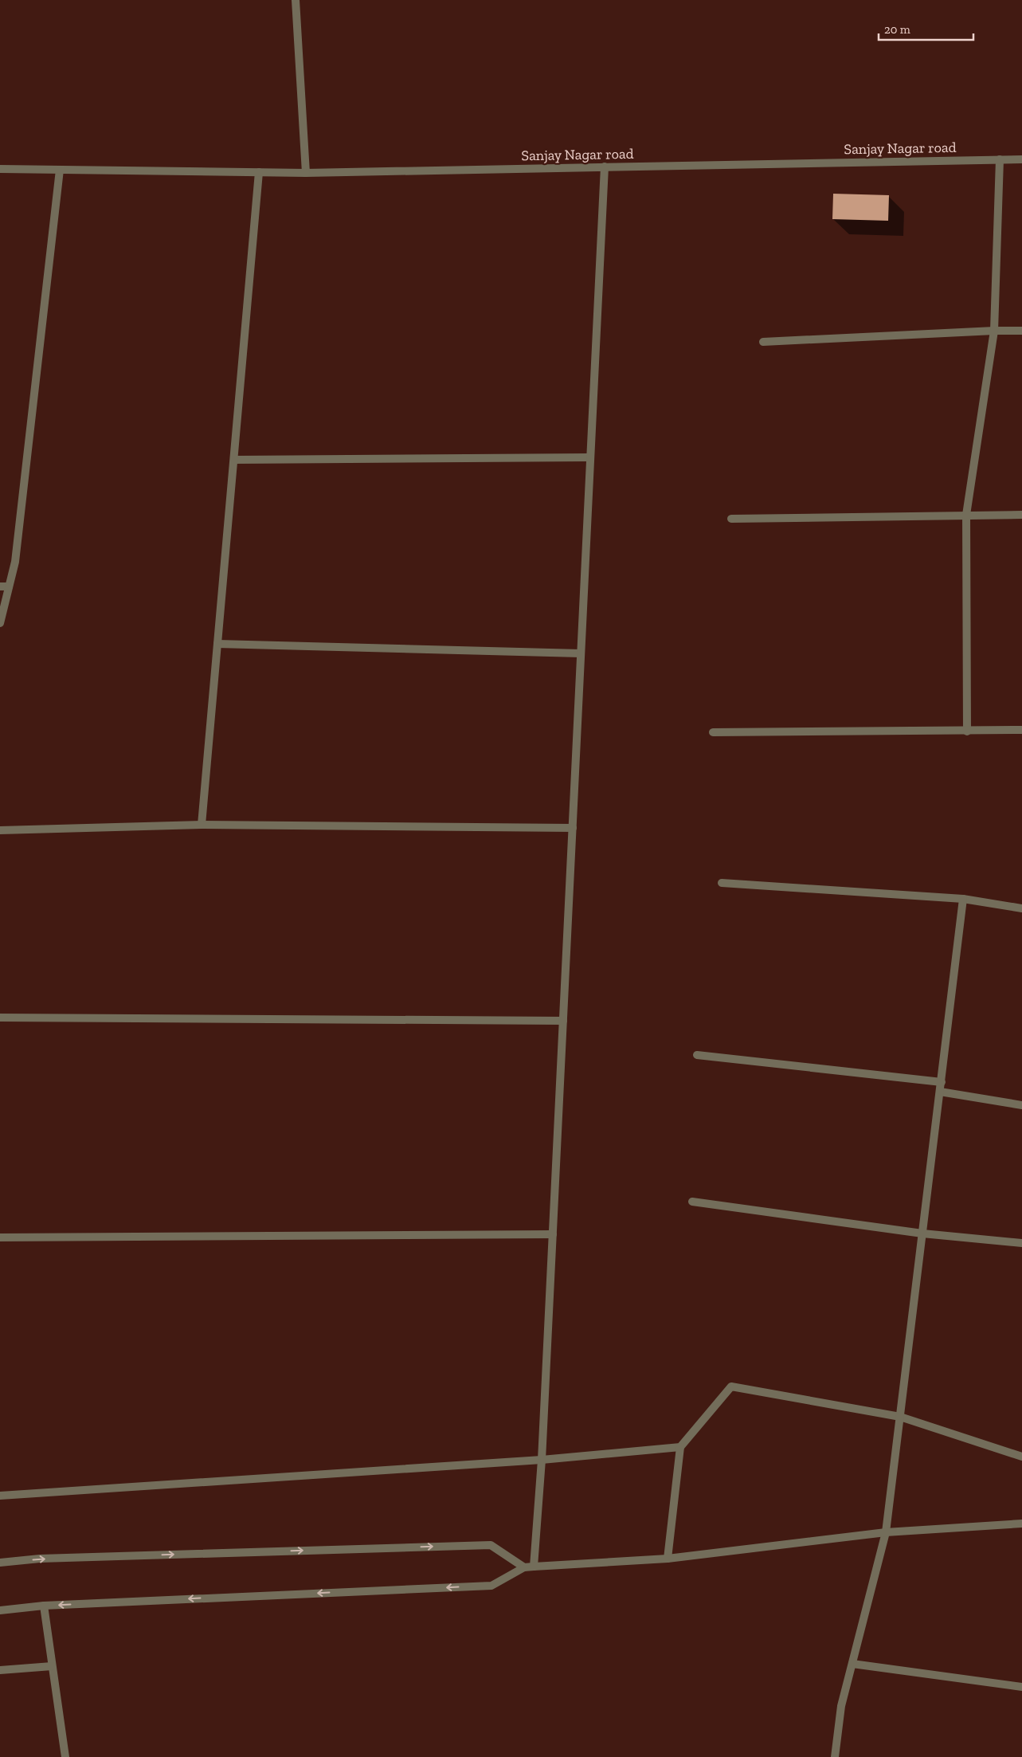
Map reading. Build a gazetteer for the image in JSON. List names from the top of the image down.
{
  "streets": {
    "street": ["Sanjay Nagar road"]
  },
  "scale_bar": "20 m"
}
